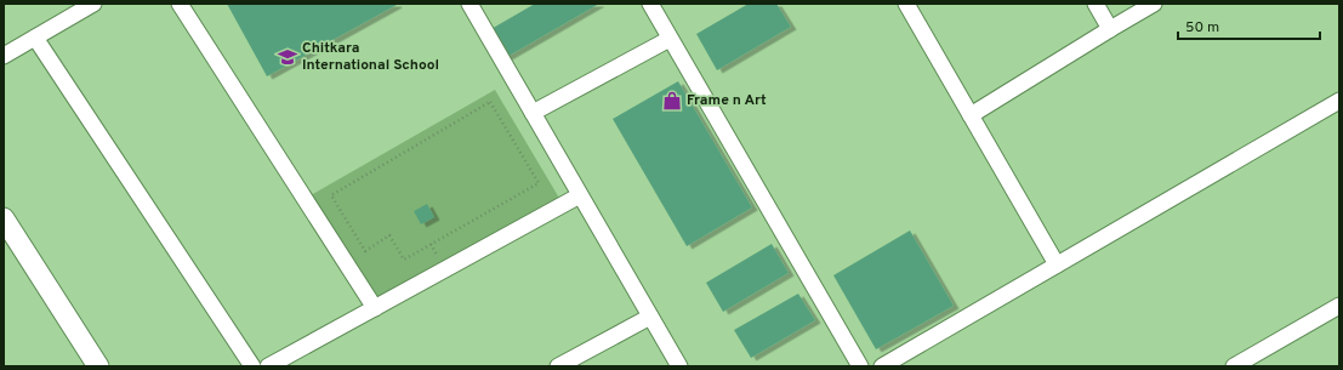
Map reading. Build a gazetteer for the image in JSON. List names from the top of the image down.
{
  "places": {
    "school or university": ["Chitkara International School"],
    "shop": ["Frame n Art"]
  },
  "scale_bar": "50 m"
}
